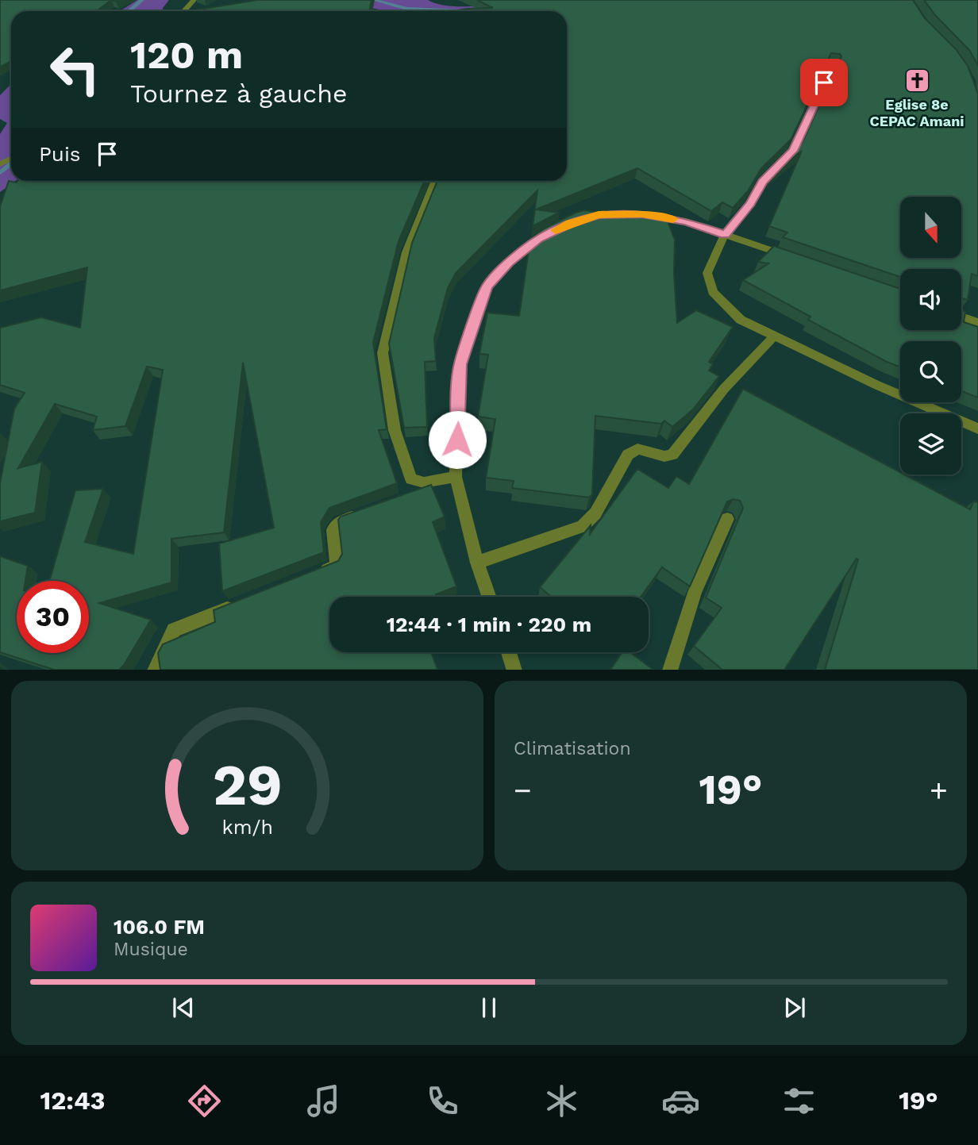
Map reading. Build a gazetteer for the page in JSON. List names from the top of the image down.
{
  "places": {
    "church": ["Eglise 8e CEPAC Amani"]
  },
  "north": "bottom",
  "page": {
    "turn": ["120 m", "Tournez à gauche"],
    "then": "Puis",
    "limit": "30",
    "trip": "12:44 · 1 min · 220 m",
    "tile": "Climatisation",
    "heat": ["−", "19°", "+"],
    "song": ["106.0 FM", "Musique"],
    "tabs": ["12:43", "19°"],
    "gauge": ["29", "km/h"]
  }
}
